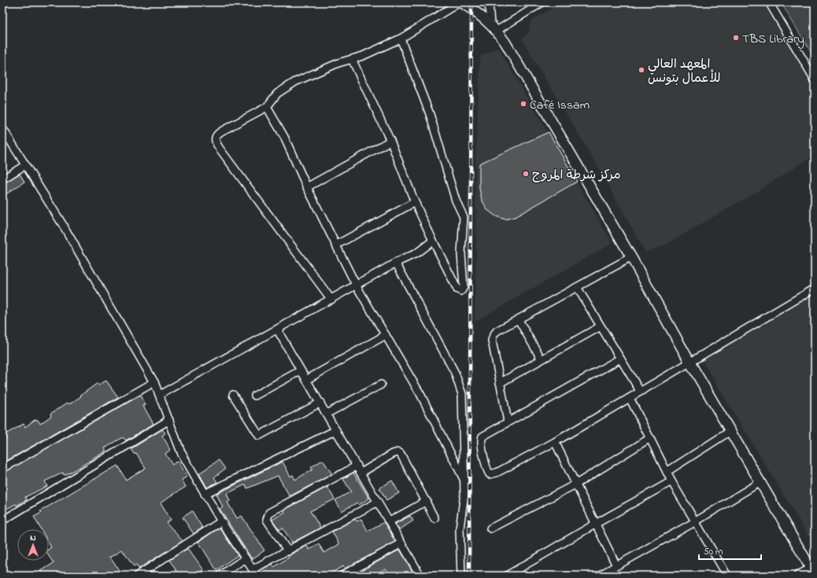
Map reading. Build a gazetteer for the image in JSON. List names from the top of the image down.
{
  "places": [
    "TBS Library",
    "المعهد العالي للأعمال بتونس",
    "Café Issam",
    "مركز شرطة المروج"
  ],
  "scale_bar": "50 m",
  "north": "top"
}
